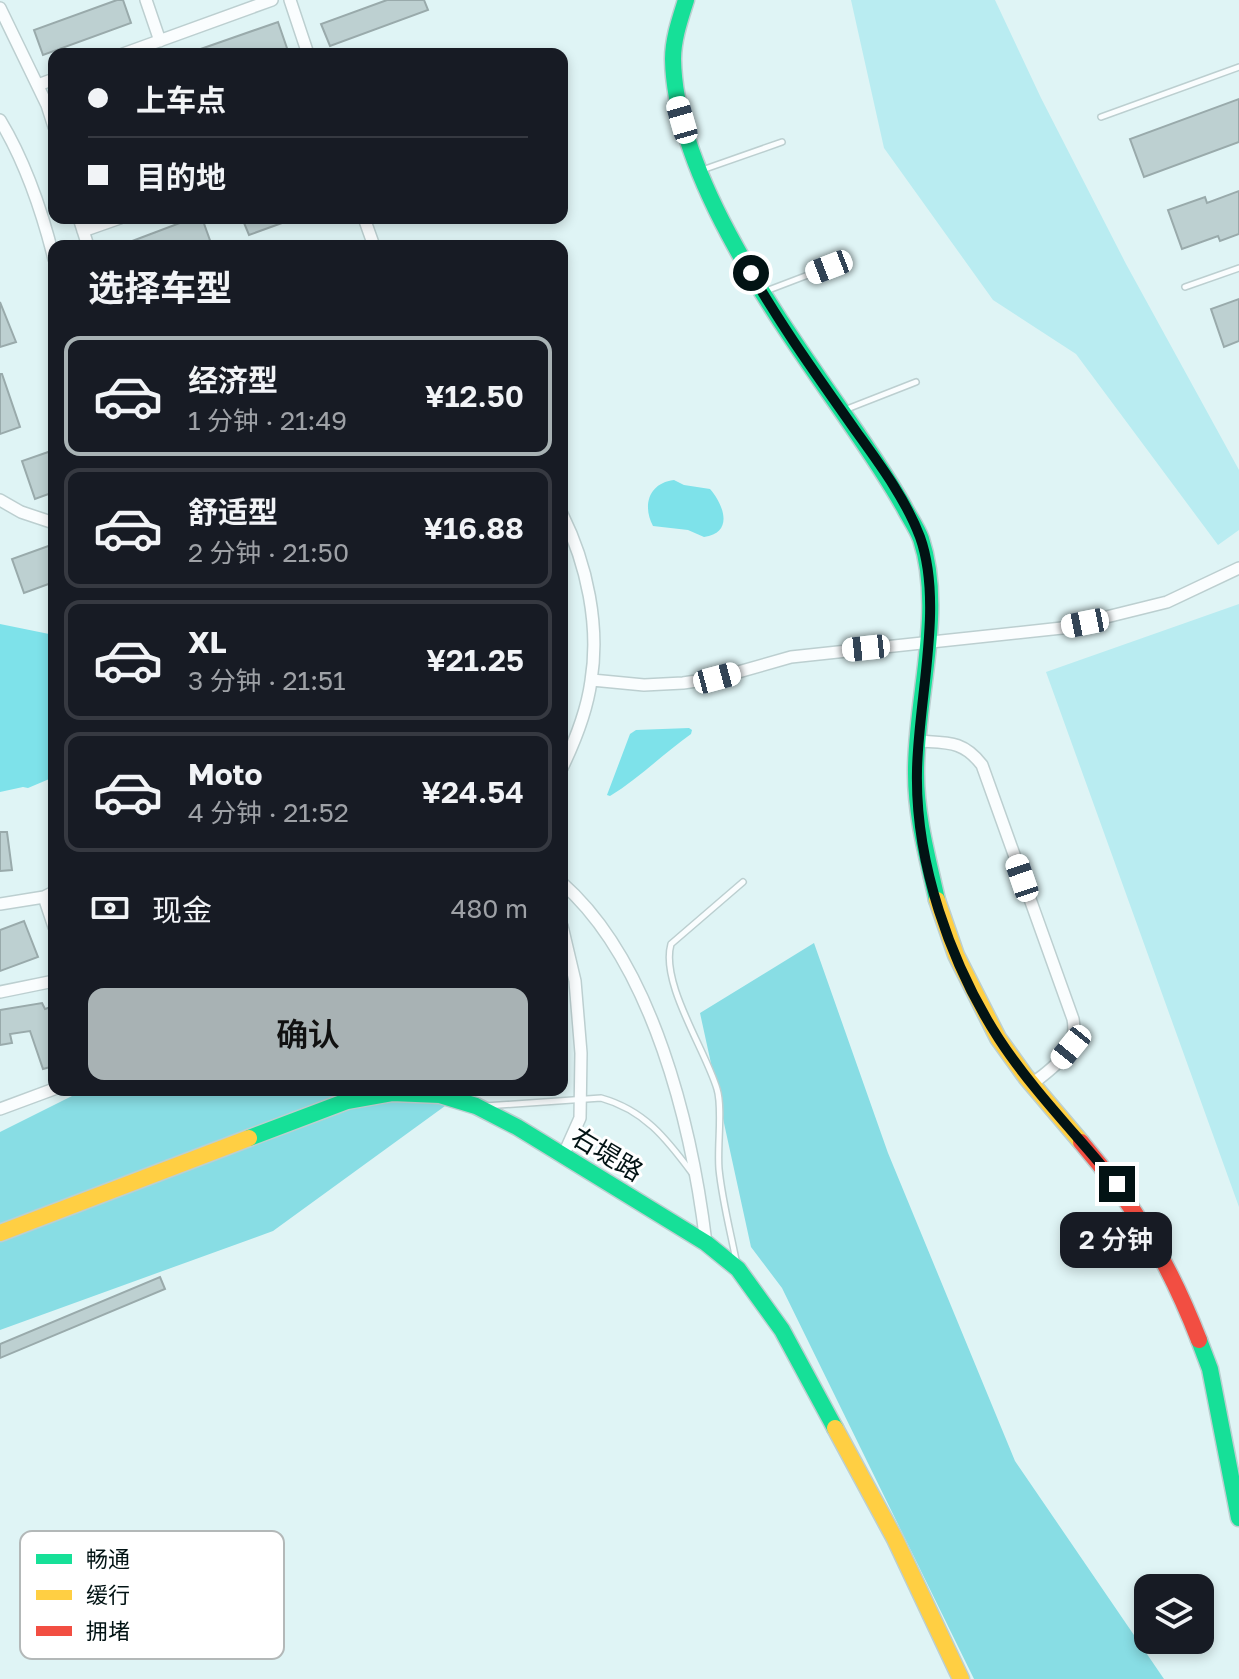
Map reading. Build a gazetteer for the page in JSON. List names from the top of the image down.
{
  "streets": {
    "street": ["右堤路"]
  },
  "legend": ["畅通", "缓行", "拥堵"],
  "page": {
    "banner": ["上车点", "目的地"],
    "heading": "选择车型",
    "list": [
      {
        "name": "经济型",
        "note": "1 分钟 · 21:49",
        "value": "¥12.50"
      },
      {
        "name": "舒适型",
        "note": "2 分钟 · 21:50",
        "value": "¥16.88"
      },
      {
        "name": "XL",
        "note": "3 分钟 · 21:51",
        "value": "¥21.25"
      },
      {
        "name": "Moto",
        "note": "4 分钟 · 21:52",
        "value": "¥24.54"
      }
    ],
    "pay": ["现金", "480 m"],
    "buttons": "确认",
    "bubble": "2 分钟"
  }
}
